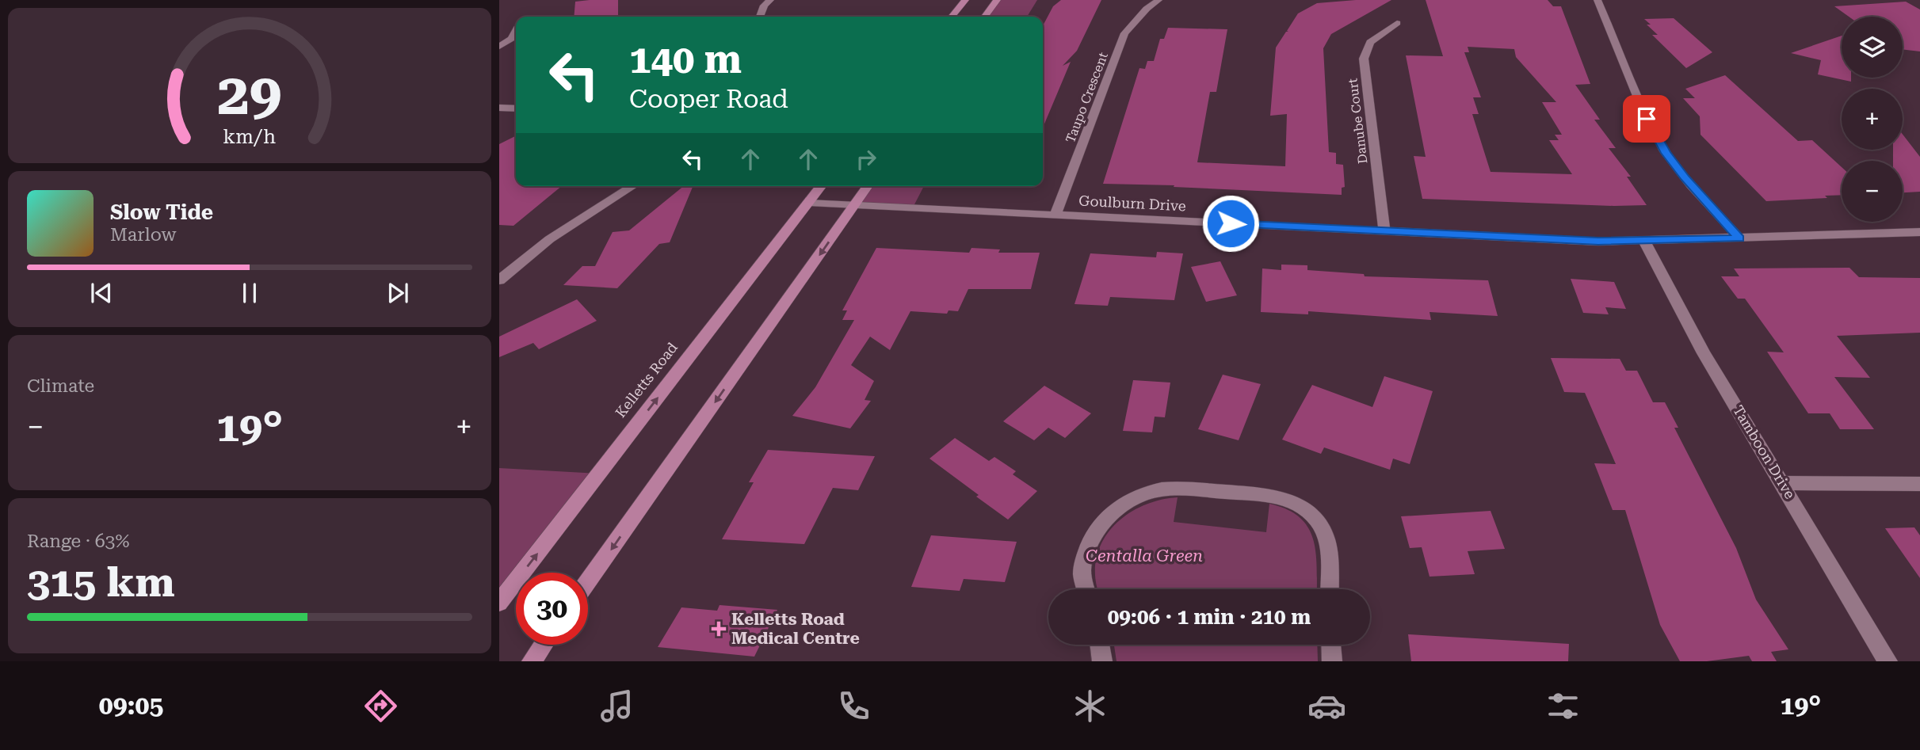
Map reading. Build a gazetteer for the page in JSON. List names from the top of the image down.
{
  "streets": {
    "main road": ["Kelletts Road"],
    "street": [
      "Taupo Crescent",
      "Danube Court",
      "Goulburn Drive",
      "Tamboon Drive"
    ]
  },
  "crossings": [
    ["Taupo Crescent", "Goulburn Drive"],
    ["Danube Court", "Goulburn Drive"],
    ["Goulburn Drive", "Kelletts Road"],
    ["Goulburn Drive", "Tamboon Drive"]
  ],
  "parks": ["Centalla Green"],
  "places": {
    "health": ["Kelletts Road Medical Centre"]
  },
  "page": {
    "map_buttons": ["+", "−"],
    "turn": ["140 m", "Cooper Road"],
    "song": ["Slow Tide", "Marlow"],
    "tile": [
      "Climate",
      ["Range · 63%", "315 km"]
    ],
    "heat": ["−", "19°", "+"],
    "limit": "30",
    "trip": "09:06 · 1 min · 210 m",
    "tabs": ["09:05", "19°"],
    "gauge": ["29", "km/h"]
  }
}
